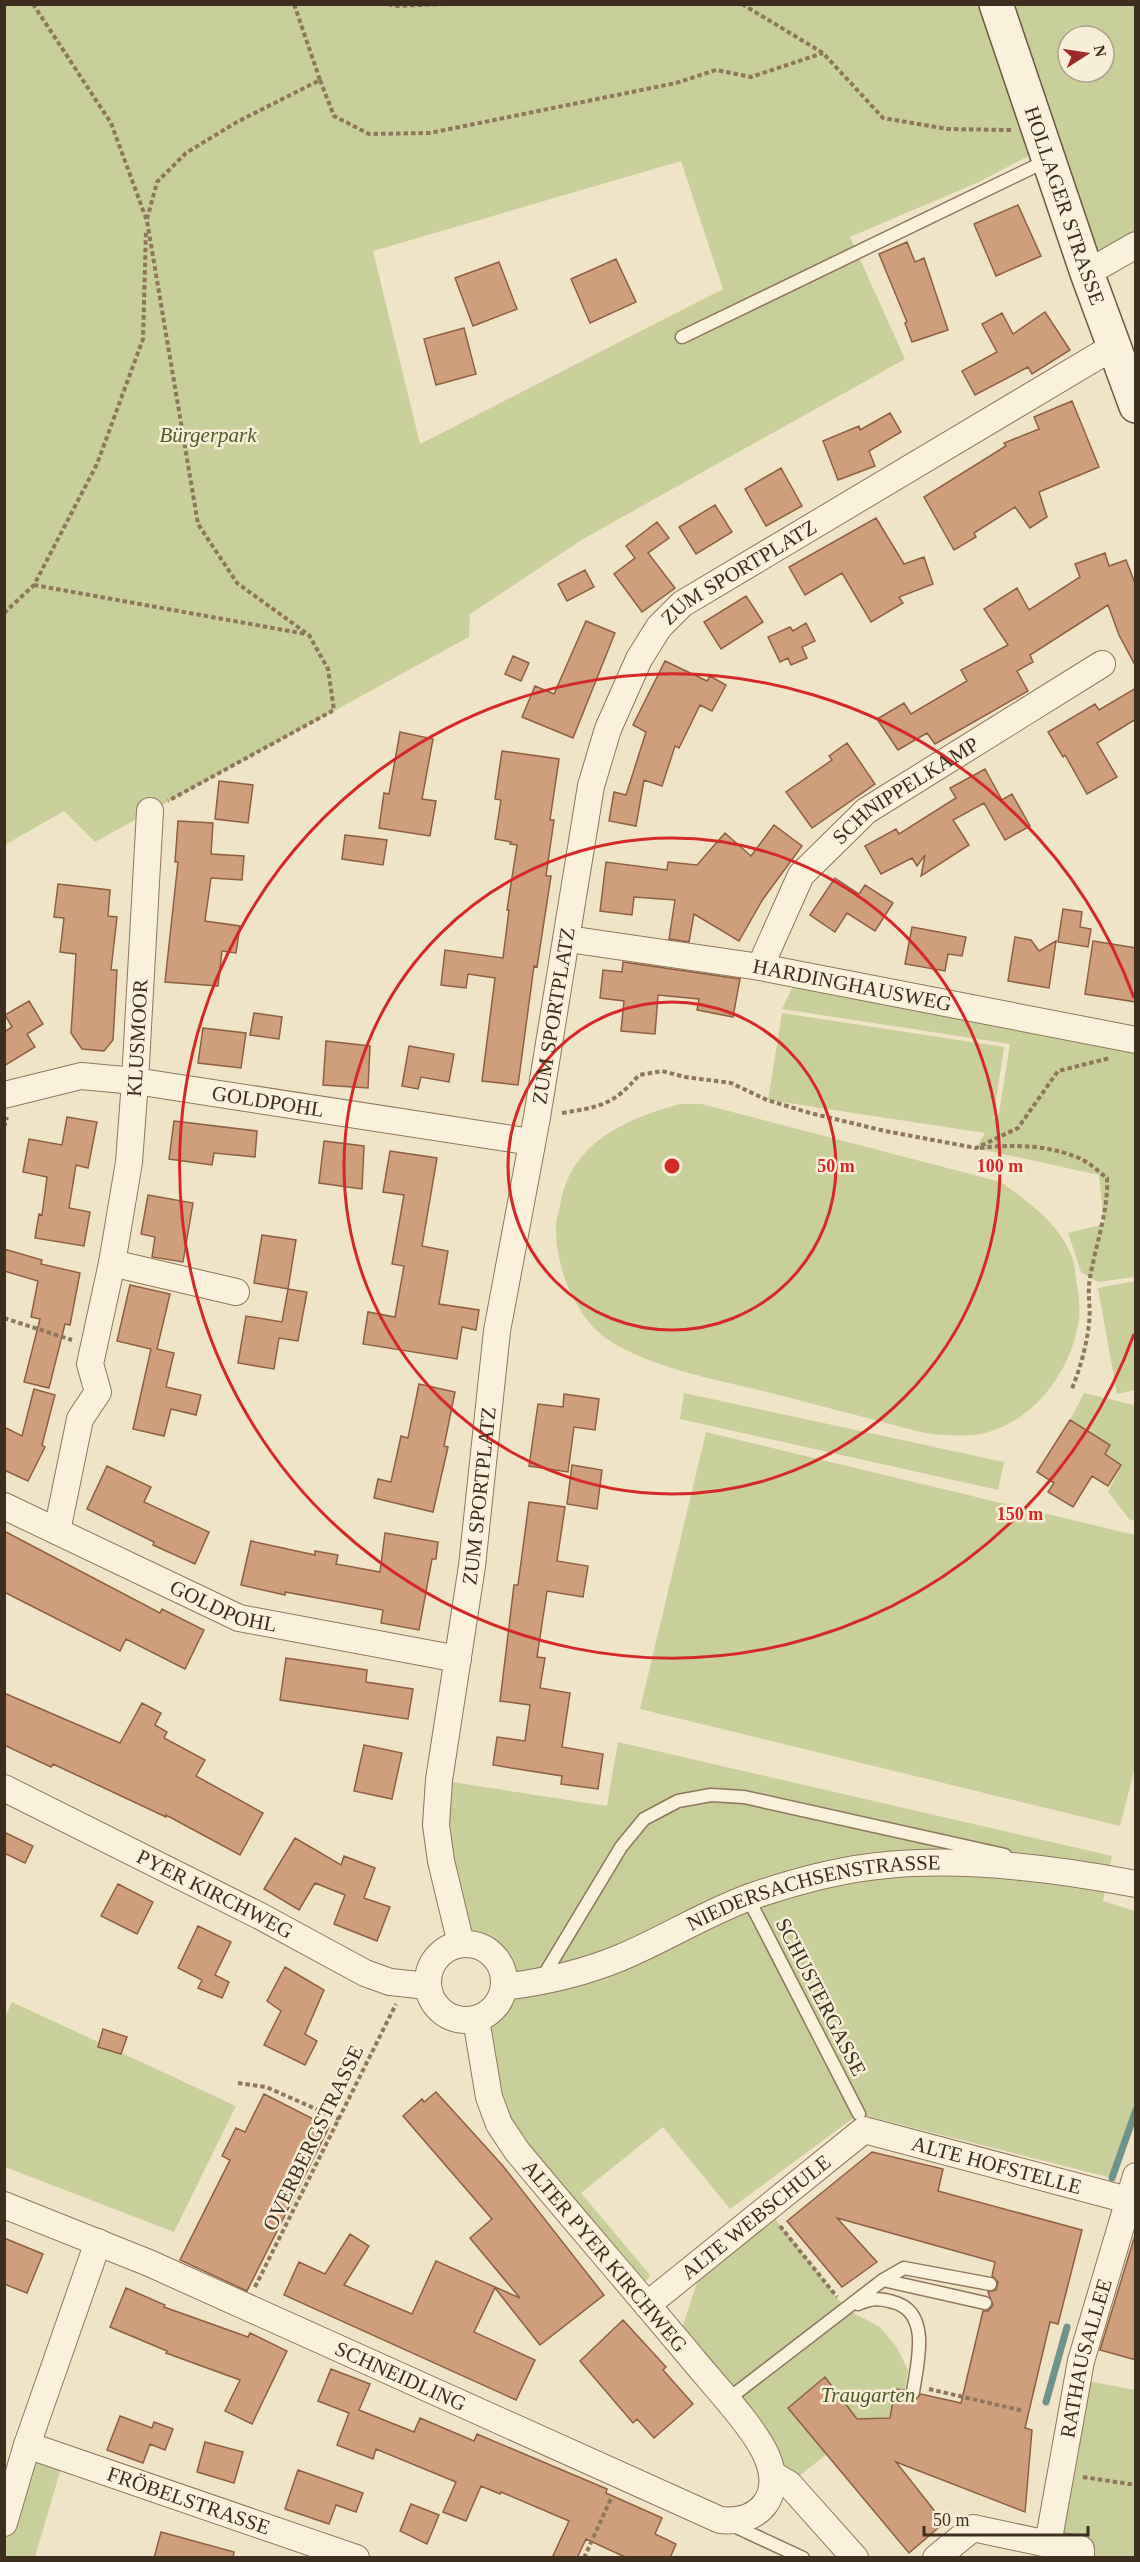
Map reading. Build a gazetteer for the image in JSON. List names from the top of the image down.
{
  "streets": {
    "street": [
      "HOLLAGER STRASSE",
      "ZUM SPORTPLATZ",
      "SCHNIPPELKAMP",
      "HARDINGHAUSWEG",
      "KLUSMOOR",
      "GOLDPOHL",
      "PYER KIRCHWEG",
      "NIEDERSACHSENSTRASSE",
      "ALTE HOFSTELLE",
      "ALTE WEBSCHULE",
      "ALTER PYER KIRCHWEG",
      "RATHAUSALLEE",
      "SCHNEIDLING",
      "FRÖBELSTRASSE"
    ],
    "lane": ["SCHUSTERGASSE"],
    "path": ["OVERBERGSTRASSE"]
  },
  "crossings": [
    ["HOLLAGER STRASSE", "ZUM SPORTPLATZ"],
    ["ZUM SPORTPLATZ", "HARDINGHAUSWEG"],
    ["ZUM SPORTPLATZ", "GOLDPOHL"],
    ["ZUM SPORTPLATZ", "PYER KIRCHWEG"],
    ["ZUM SPORTPLATZ", "NIEDERSACHSENSTRASSE"],
    ["ZUM SPORTPLATZ", "OVERBERGSTRASSE"],
    ["ZUM SPORTPLATZ", "ALTER PYER KIRCHWEG"],
    ["SCHNIPPELKAMP", "HARDINGHAUSWEG"],
    ["KLUSMOOR", "GOLDPOHL"],
    ["PYER KIRCHWEG", "NIEDERSACHSENSTRASSE"],
    ["PYER KIRCHWEG", "OVERBERGSTRASSE"],
    ["PYER KIRCHWEG", "ALTER PYER KIRCHWEG"],
    ["NIEDERSACHSENSTRASSE", "SCHUSTERGASSE"],
    ["NIEDERSACHSENSTRASSE", "OVERBERGSTRASSE"],
    ["NIEDERSACHSENSTRASSE", "ALTER PYER KIRCHWEG"],
    ["SCHUSTERGASSE", "ALTE HOFSTELLE"],
    ["SCHUSTERGASSE", "ALTE WEBSCHULE"],
    ["OVERBERGSTRASSE", "ALTER PYER KIRCHWEG"],
    ["OVERBERGSTRASSE", "SCHNEIDLING"],
    ["ALTE HOFSTELLE", "ALTE WEBSCHULE"],
    ["ALTE HOFSTELLE", "RATHAUSALLEE"],
    ["ALTE WEBSCHULE", "ALTER PYER KIRCHWEG"]
  ],
  "parks": ["Bürgerpark", "Traugarten"],
  "scale_bar": "50 m",
  "north": "right",
  "rings": ["50 m", "100 m", "150 m"]
}
